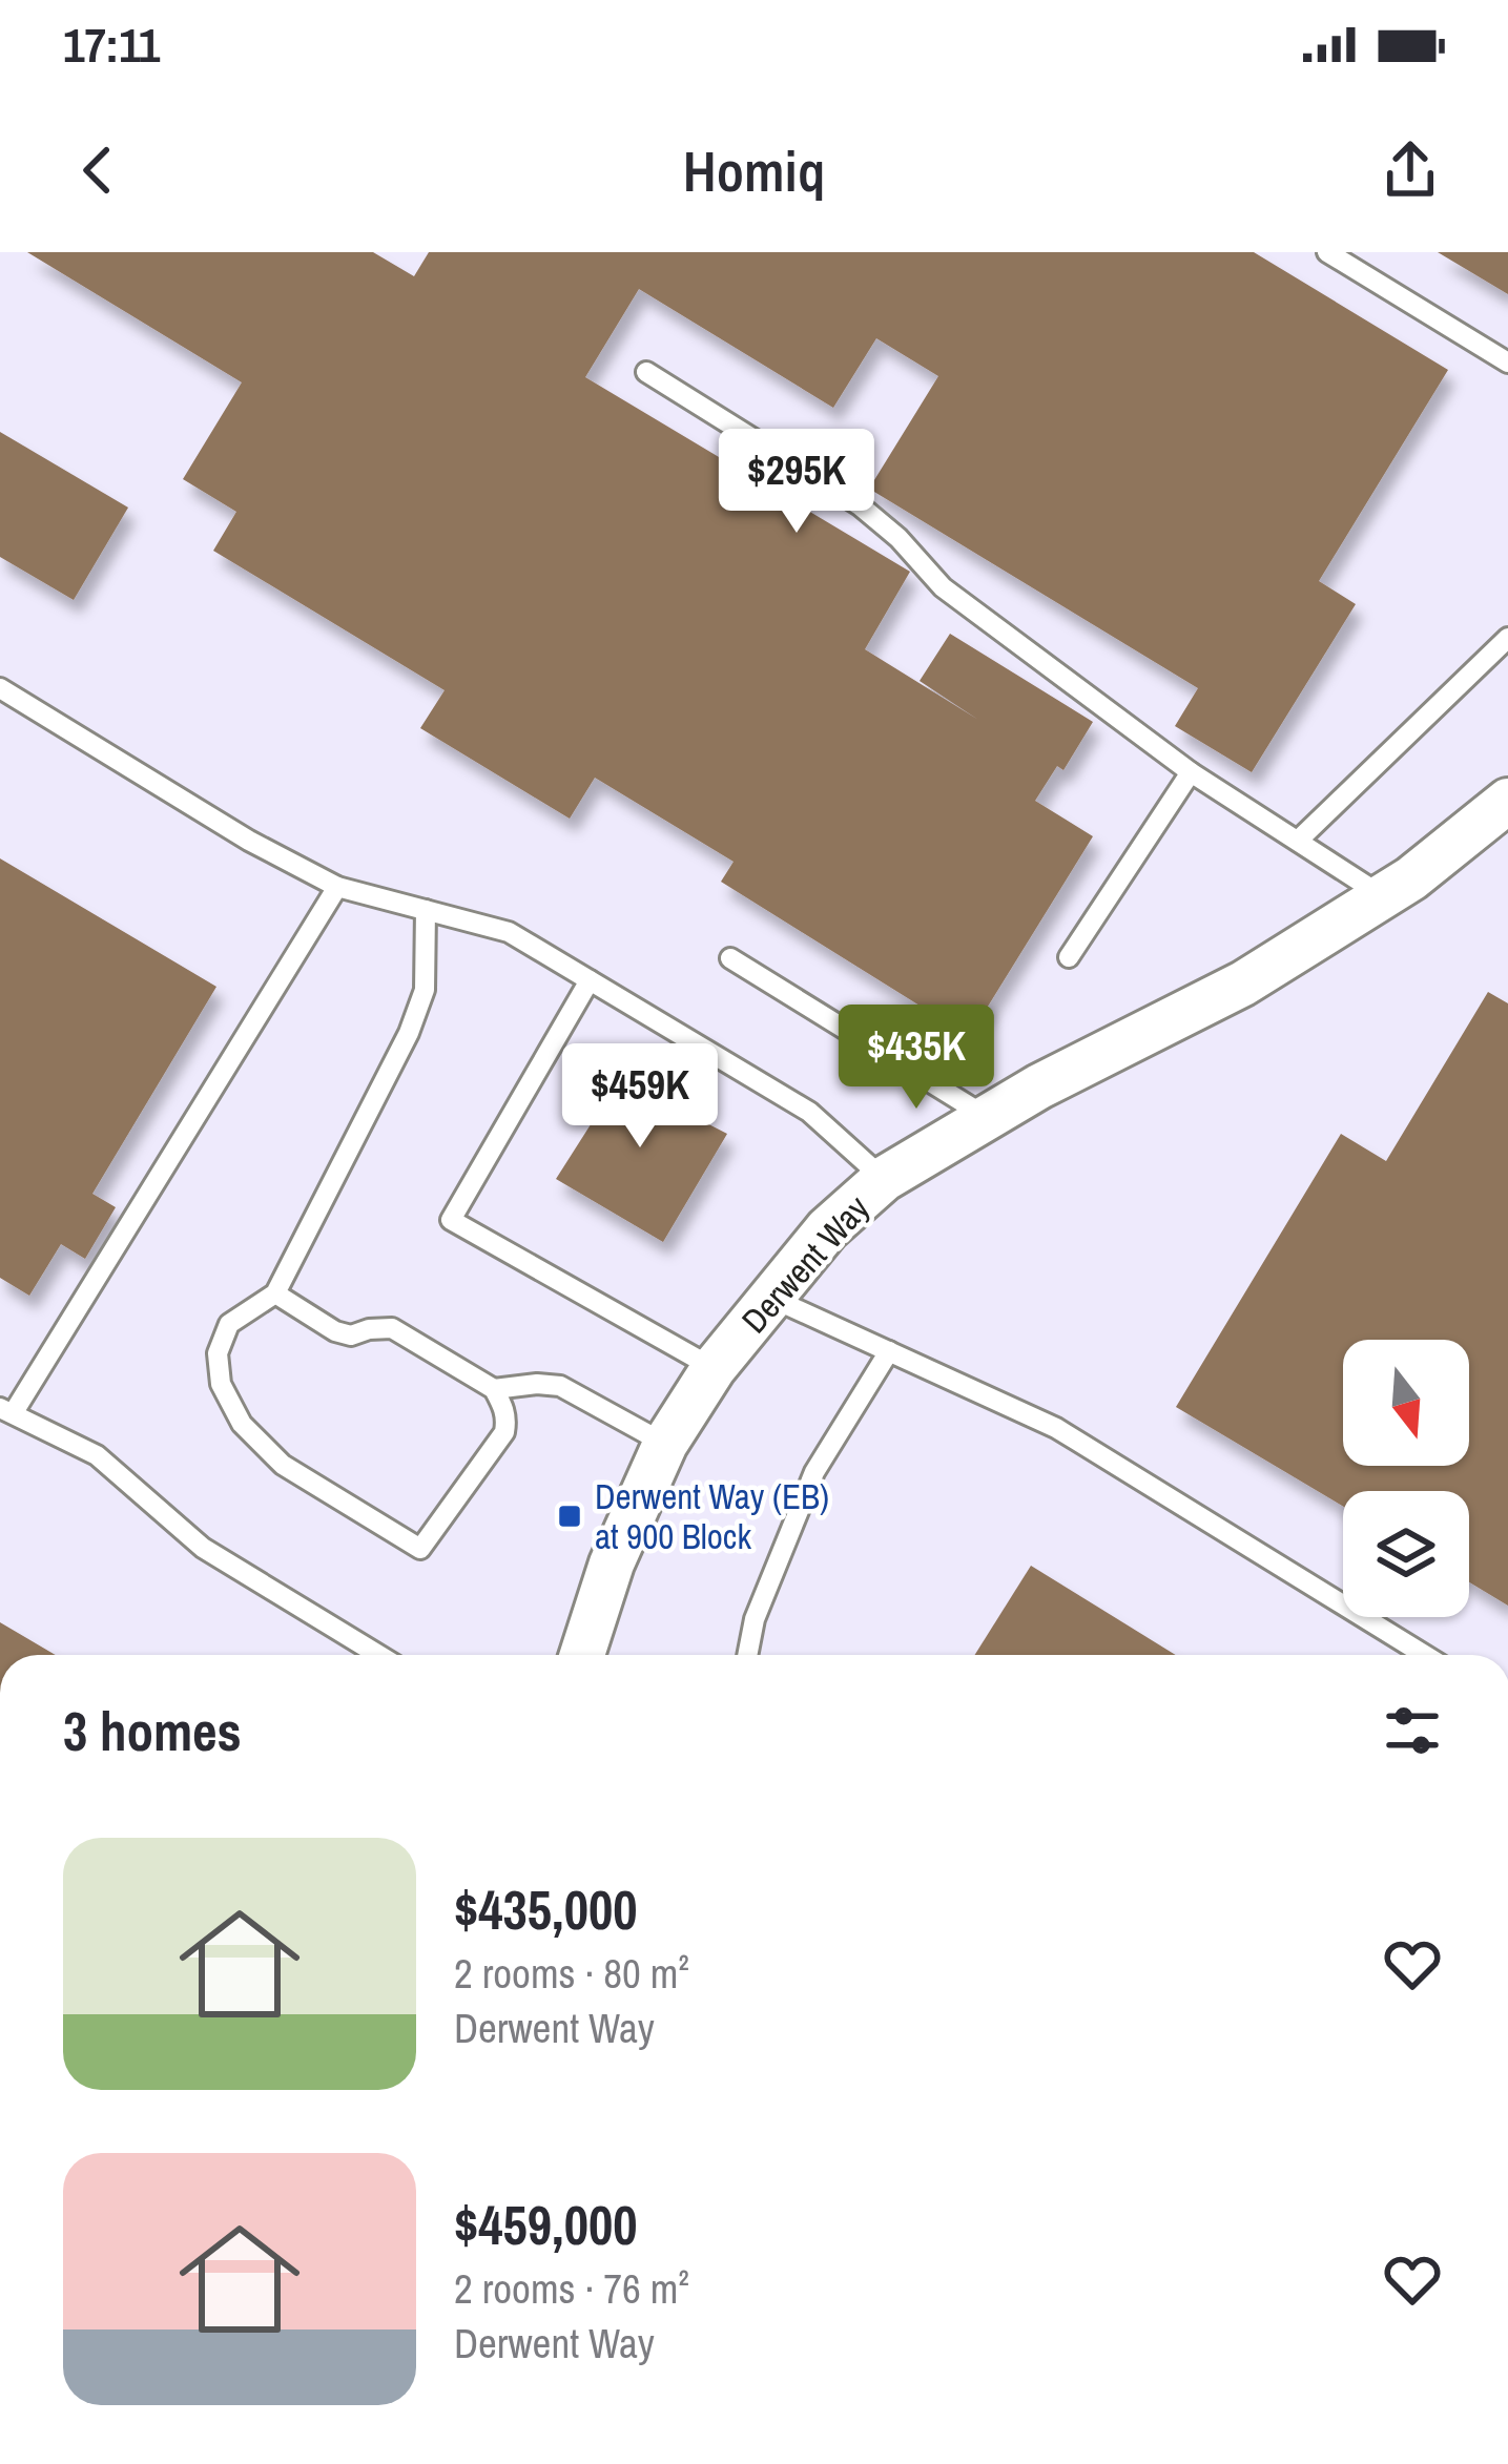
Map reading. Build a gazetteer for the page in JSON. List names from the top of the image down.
{
  "streets": {
    "street": ["Derwent Way"]
  },
  "places": {
    "transit": ["Derwent Way (EB) at 900 Block"]
  },
  "north": "bottom",
  "page": {
    "status": "17:11",
    "header": "Homiq",
    "price": ["$295K", "$435K", "$459K"],
    "heading": "3 homes",
    "list": [
      {
        "name": "$435,000",
        "note": "2 rooms · 80 m² · Derwent Way"
      },
      {
        "name": "$459,000",
        "note": "2 rooms · 76 m² · Derwent Way"
      }
    ]
  }
}
